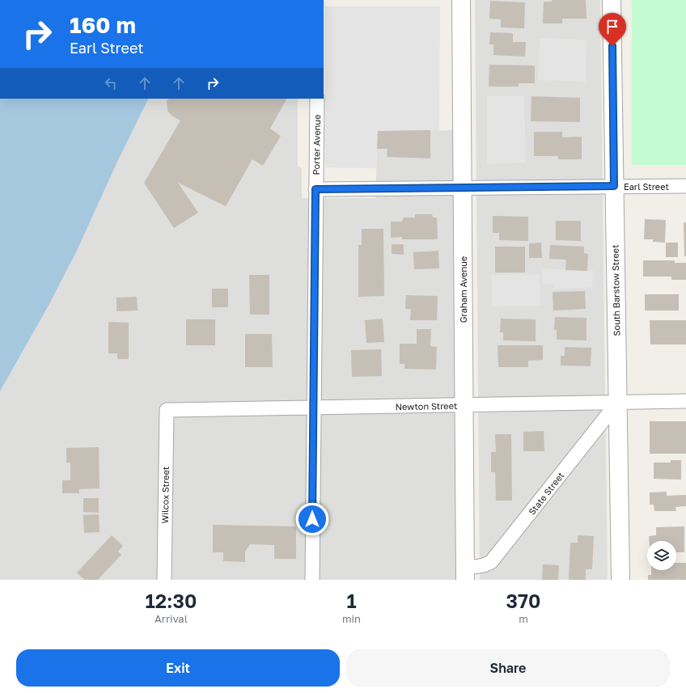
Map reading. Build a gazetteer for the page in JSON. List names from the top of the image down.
{
  "streets": {
    "street": [
      "Porter Avenue",
      "Earl Street",
      "Graham Avenue",
      "South Barstow Street",
      "Newton Street",
      "State Street",
      "Wilcox Street"
    ]
  },
  "crossings": [
    ["Porter Avenue", "Earl Street"],
    ["Porter Avenue", "Newton Street"],
    ["Earl Street", "Graham Avenue"],
    ["Earl Street", "South Barstow Street"],
    ["Graham Avenue", "Newton Street"],
    ["Graham Avenue", "State Street"],
    ["South Barstow Street", "Newton Street"],
    ["South Barstow Street", "State Street"],
    ["Newton Street", "State Street"],
    ["Newton Street", "Wilcox Street"]
  ],
  "page": {
    "turn": ["160 m", "Earl Street"],
    "eta": [
      "12:30",
      "Arrival",
      "1",
      "min",
      "370",
      "m"
    ],
    "buttons": ["Exit", "Share"]
  }
}
